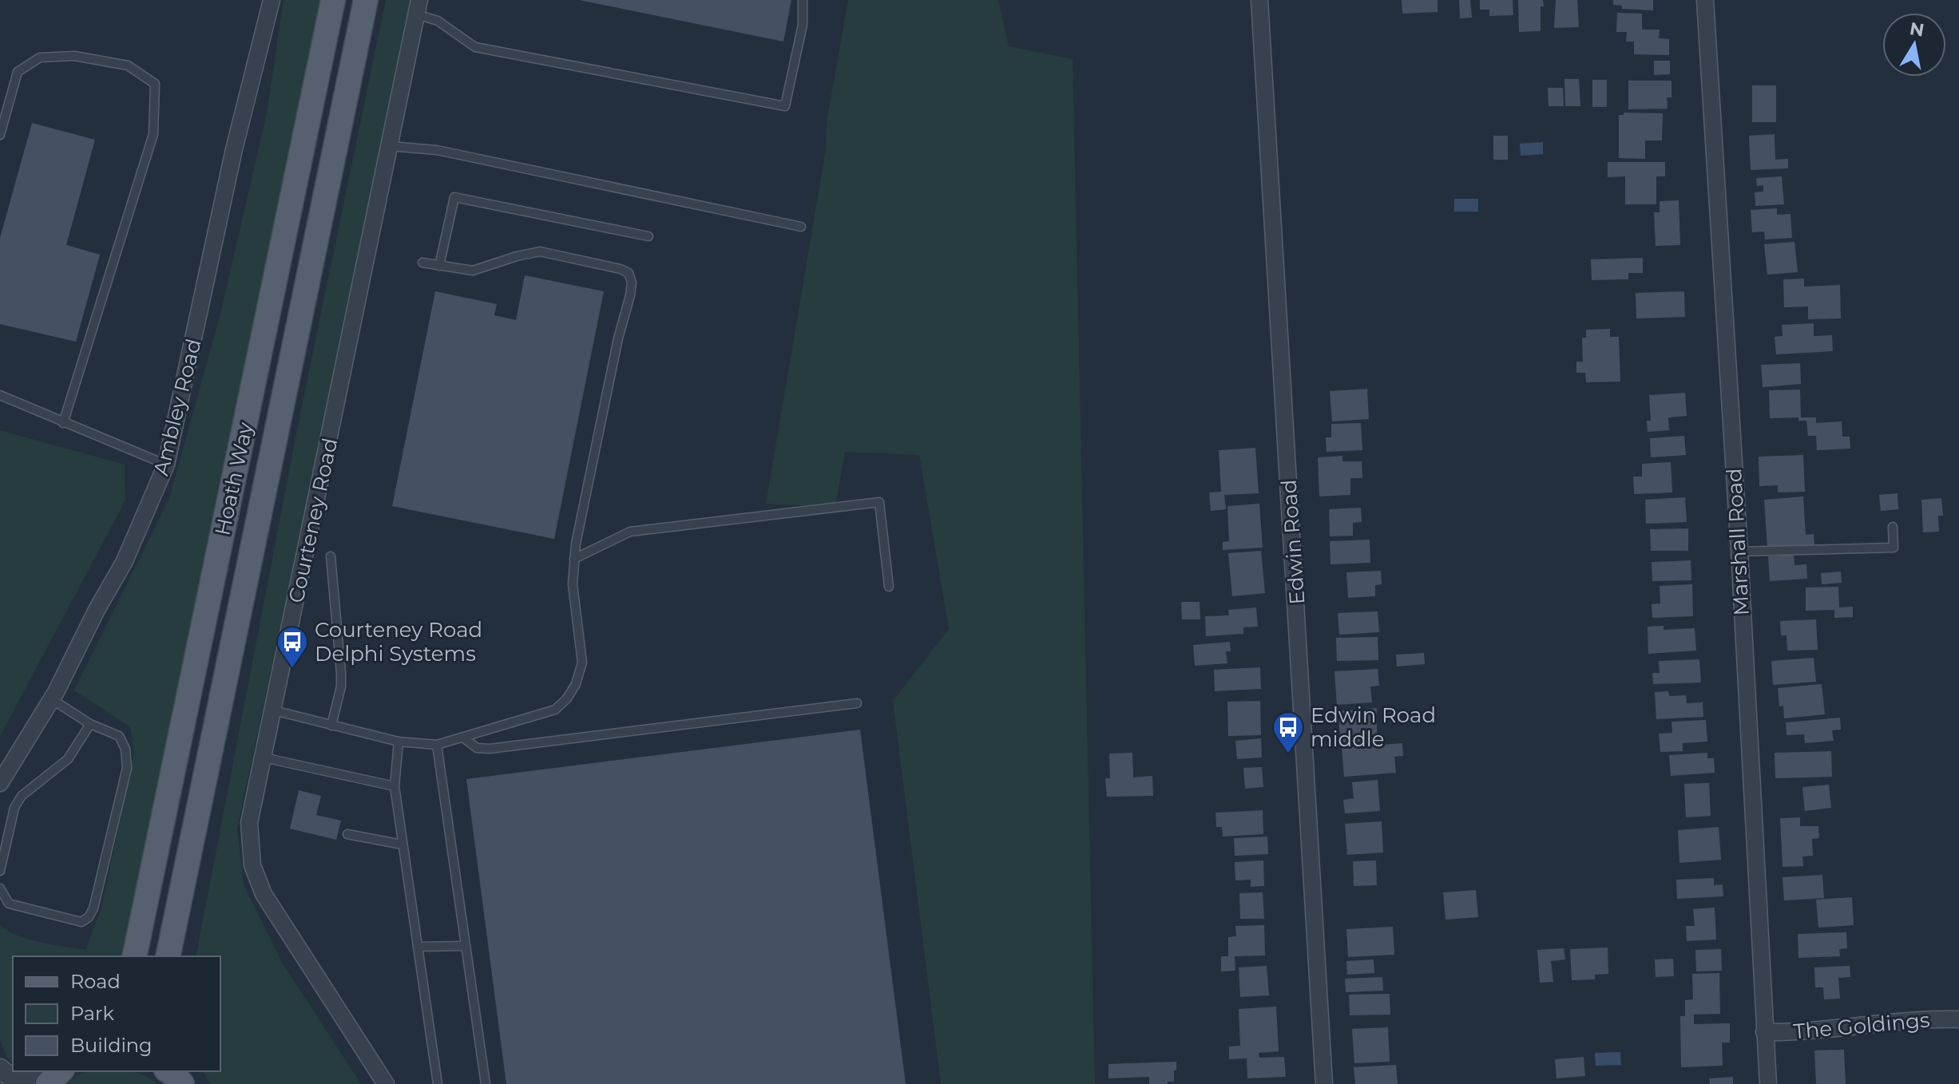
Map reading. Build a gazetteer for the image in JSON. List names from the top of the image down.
{
  "streets": {
    "main road": ["Hoath Way"],
    "street": [
      "Ambley Road",
      "Courteney Road",
      "Edwin Road",
      "Marshall Road",
      "The Goldings"
    ]
  },
  "crossings": [
    ["Marshall Road", "The Goldings"]
  ],
  "places": {
    "bus stop": ["Courteney Road Delphi Systems", "Edwin Road middle"]
  },
  "legend": ["Road", "Park", "Building"],
  "north": "top"
}
